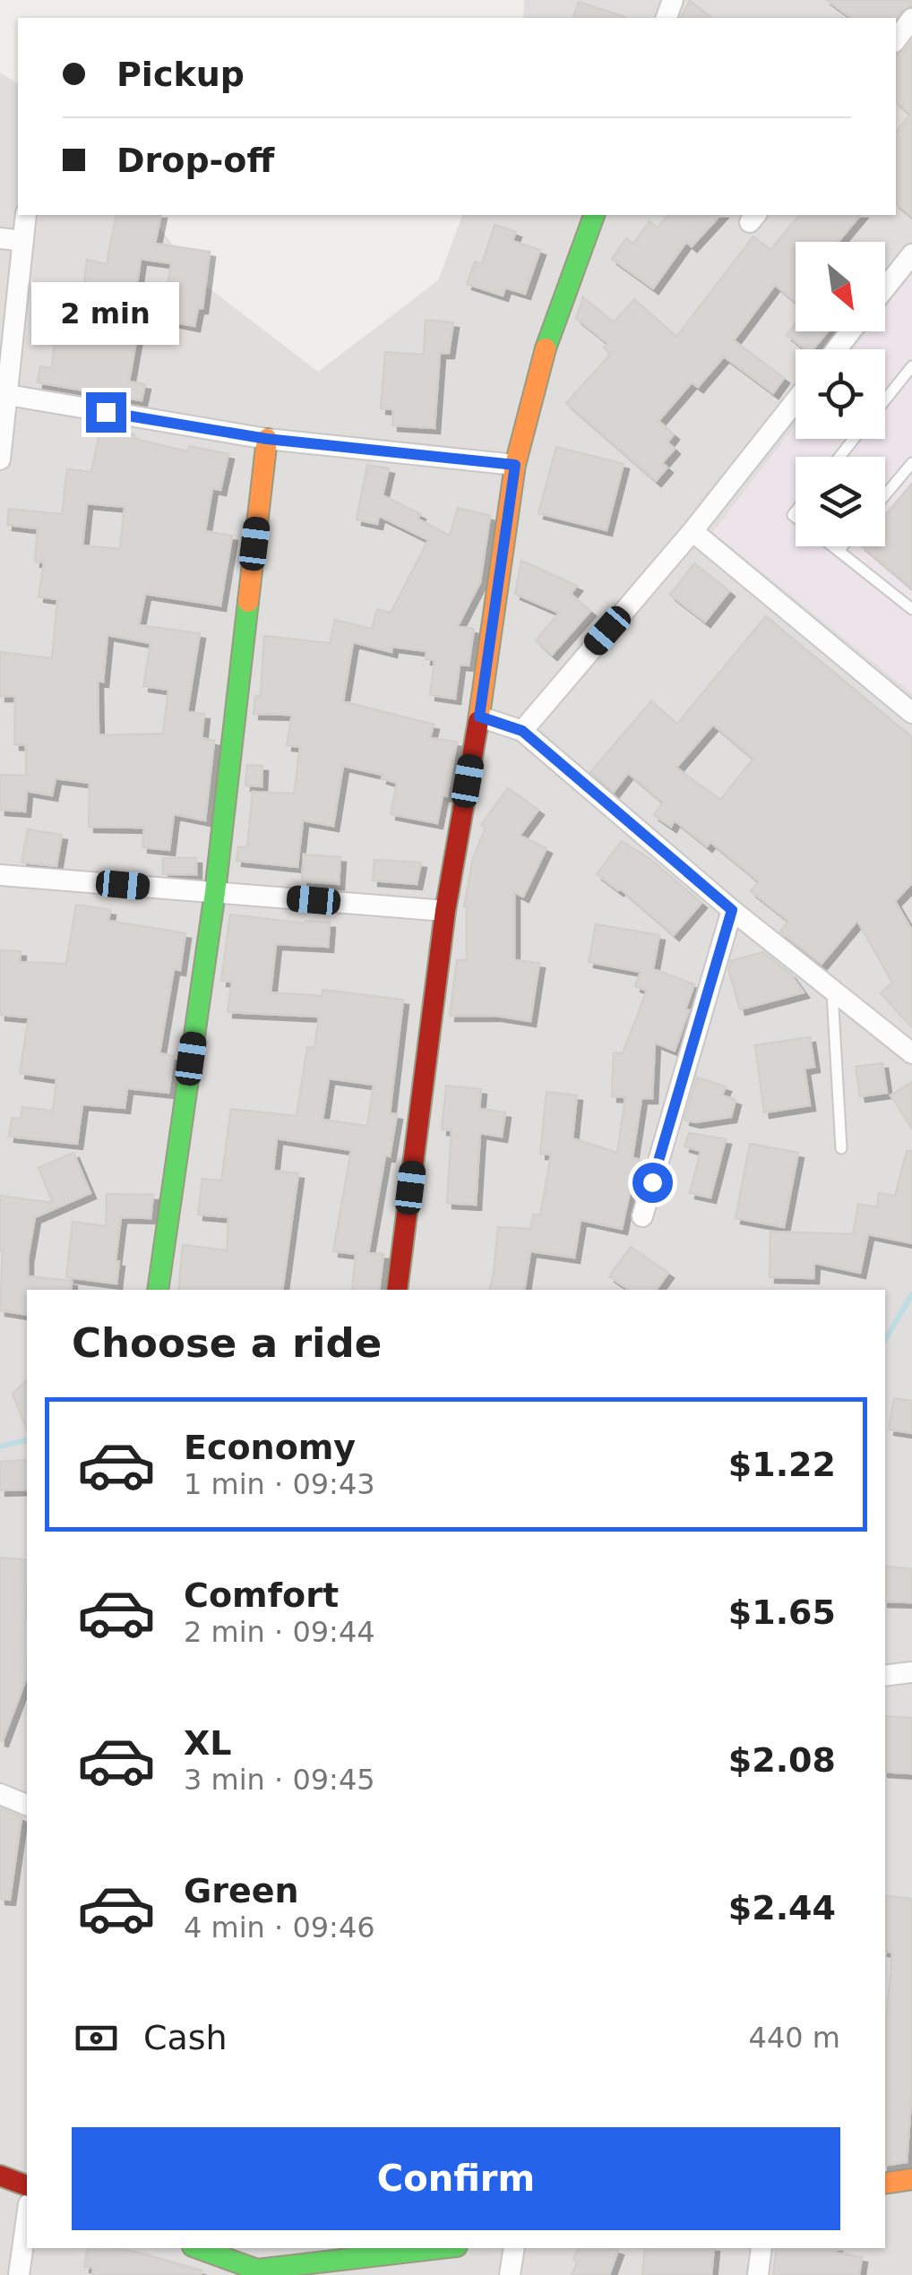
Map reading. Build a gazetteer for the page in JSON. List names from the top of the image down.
{
  "north": "bottom right",
  "page": {
    "banner": ["Pickup", "Drop-off"],
    "bubble": "2 min",
    "heading": "Choose a ride",
    "list": [
      {
        "name": "Economy",
        "note": "1 min · 09:43",
        "value": "$1.22"
      },
      {
        "name": "Comfort",
        "note": "2 min · 09:44",
        "value": "$1.65"
      },
      {
        "name": "XL",
        "note": "3 min · 09:45",
        "value": "$2.08"
      },
      {
        "name": "Green",
        "note": "4 min · 09:46",
        "value": "$2.44"
      }
    ],
    "pay": ["Cash", "440 m"],
    "buttons": "Confirm"
  }
}
